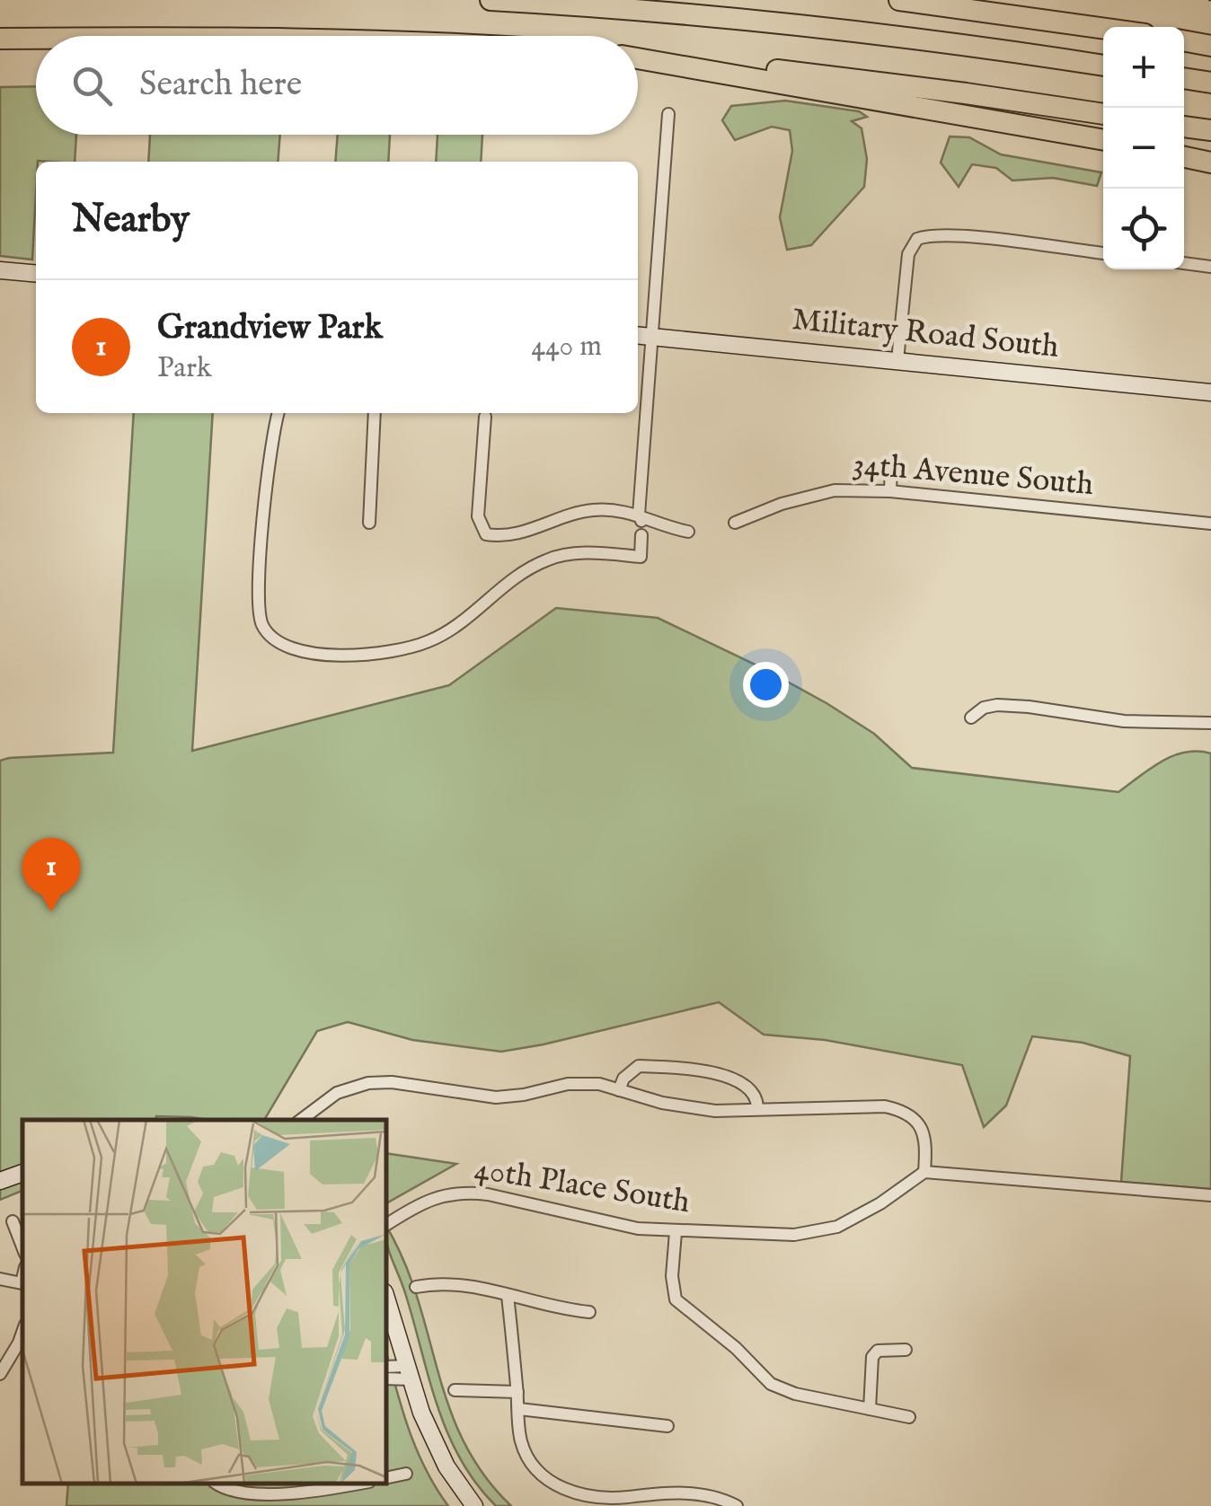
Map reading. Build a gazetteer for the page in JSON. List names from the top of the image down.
{
  "streets": {
    "main road": ["Military Road South"],
    "street": ["34th Avenue South", "40th Place South"]
  },
  "page": {
    "map_buttons": ["+", "−"],
    "search": "Search here",
    "heading": "Nearby",
    "list": [
      {
        "mark": "1",
        "name": "Grandview Park",
        "note": "Park",
        "value": "440 m"
      }
    ],
    "pins": "1"
  }
}
